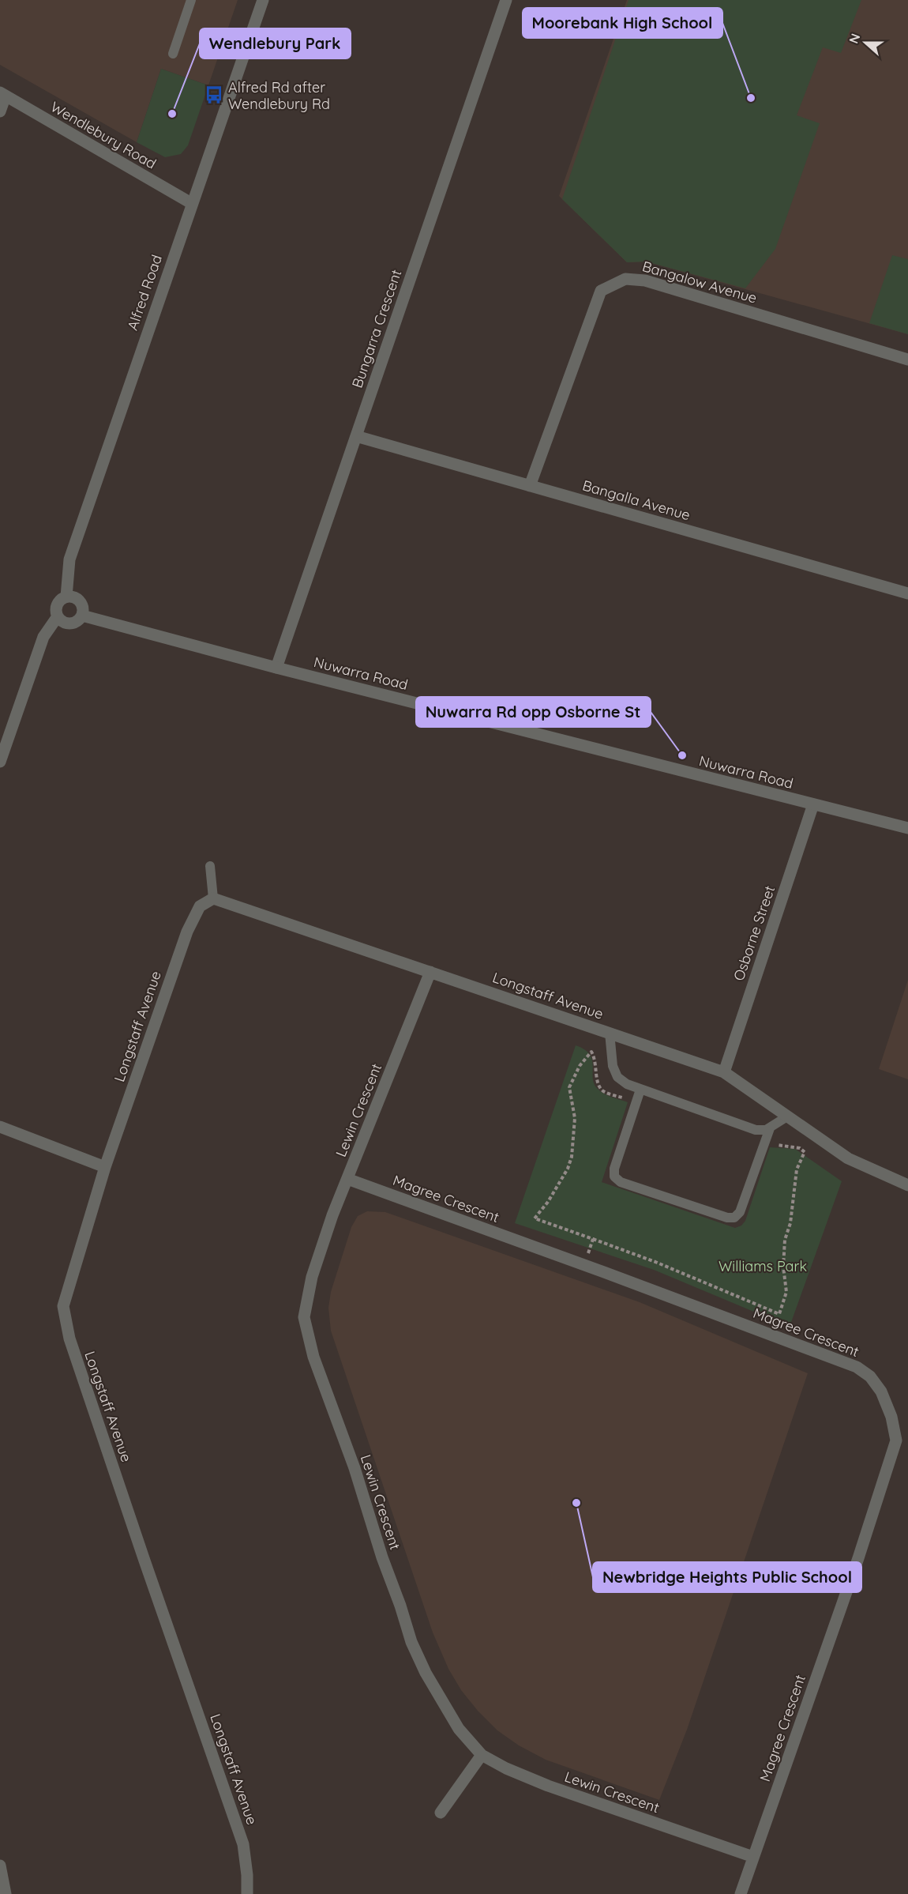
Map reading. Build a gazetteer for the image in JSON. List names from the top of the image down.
{
  "streets": {
    "street": [
      "Wendlebury Road",
      "Bangalow Avenue",
      "Alfred Road",
      "Bungarra Crescent",
      "Bangalla Avenue",
      "Nuwarra Road",
      "Osborne Street",
      "Longstaff Avenue",
      "Lewin Crescent",
      "Magree Crescent"
    ]
  },
  "crossings": [
    ["Wendlebury Road", "Alfred Road"],
    ["Bangalow Avenue", "Bangalla Avenue"],
    ["Alfred Road", "Nuwarra Road"],
    ["Bungarra Crescent", "Bangalla Avenue"],
    ["Bungarra Crescent", "Nuwarra Road"],
    ["Nuwarra Road", "Osborne Street"],
    ["Osborne Street", "Longstaff Avenue"],
    ["Longstaff Avenue", "Lewin Crescent"],
    ["Lewin Crescent", "Magree Crescent"]
  ],
  "parks": ["Williams Park"],
  "places": {
    "bus stop": ["Alfred Rd after Wendlebury Rd"],
    "other": [
      "Moorebank High School",
      "Wendlebury Park",
      "Nuwarra Rd opp Osborne St",
      "Newbridge Heights Public School"
    ]
  },
  "north": "left"
}
